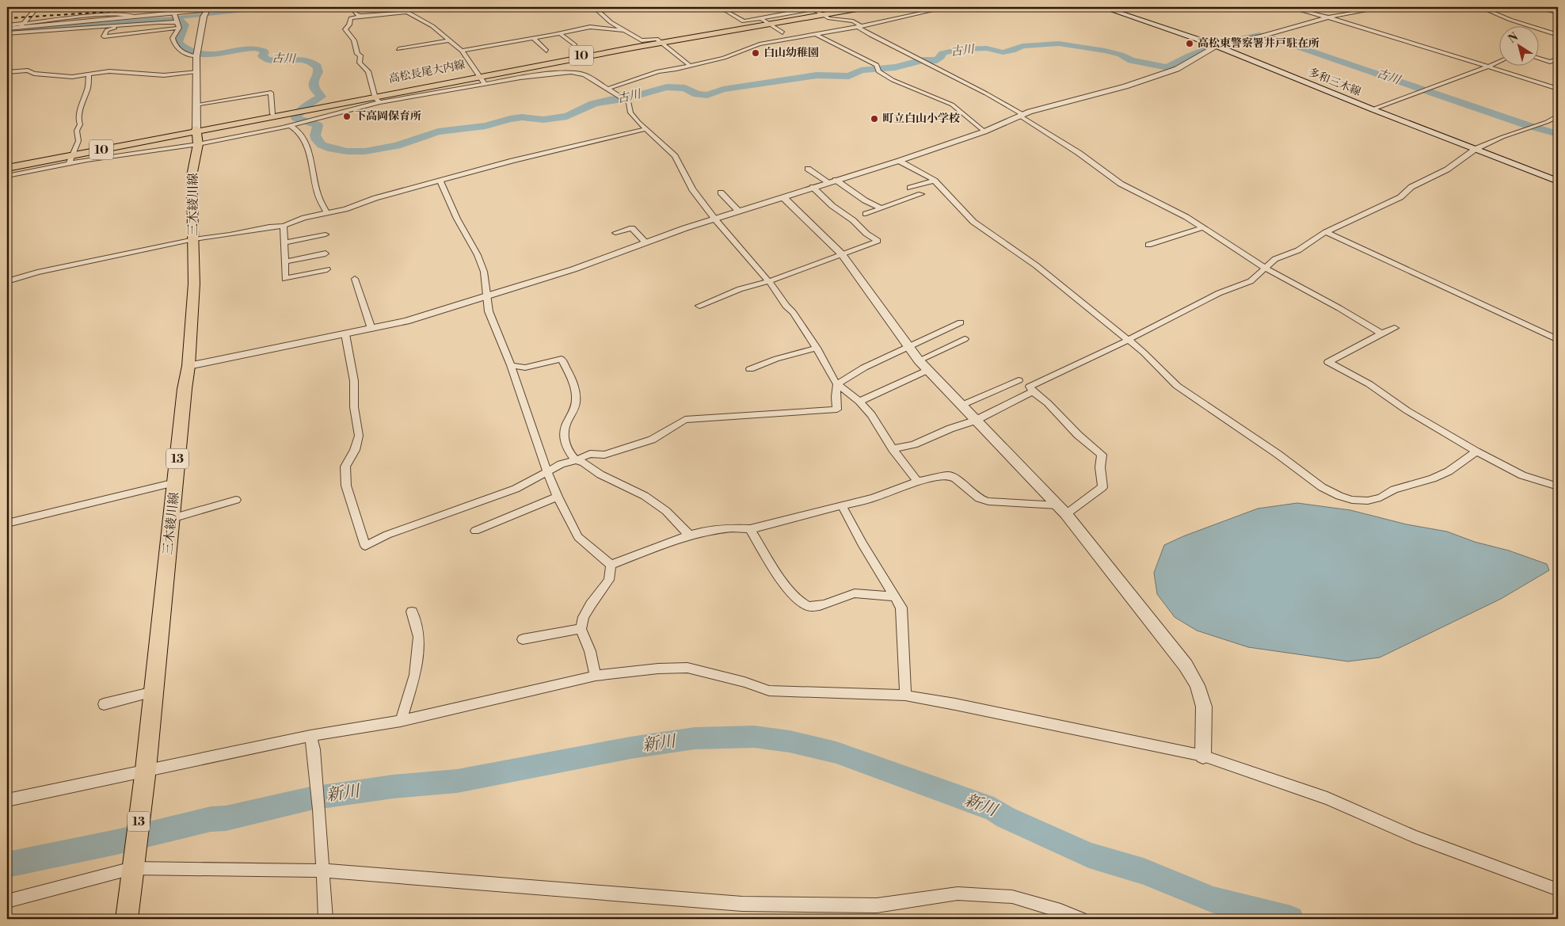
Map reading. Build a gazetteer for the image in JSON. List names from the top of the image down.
{
  "streets": {
    "main road": [
      "10",
      "高松長尾大内線",
      "多和三木線",
      "三木綾川線",
      "13"
    ]
  },
  "crossings": [
    ["10", "高松長尾大内線"],
    ["高松長尾大内線", "三木綾川線"]
  ],
  "water": ["古川", "新川"],
  "places": [
    "高松東警察署井戸駐在所",
    "白山幼稚園",
    "下高岡保育所",
    "町立白山小学校"
  ],
  "north": "top left"
}
